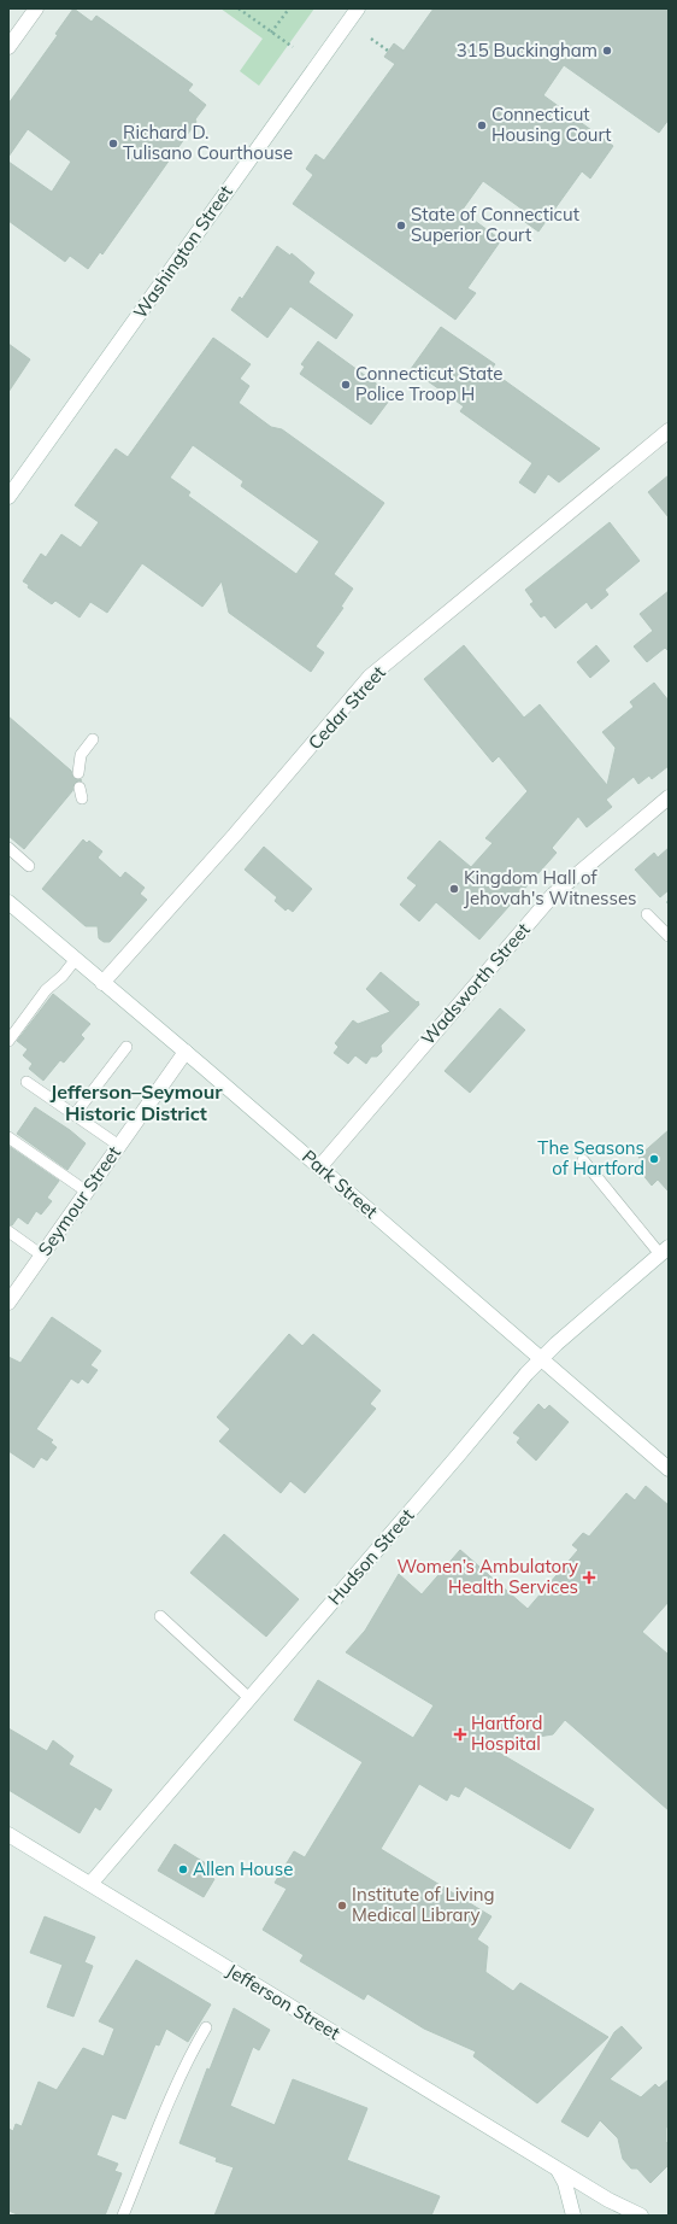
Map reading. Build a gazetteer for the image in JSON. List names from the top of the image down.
{
  "streets": {
    "street": [
      "Washington Street",
      "Cedar Street",
      "Wadsworth Street",
      "Park Street",
      "Seymour Street",
      "Hudson Street",
      "Jefferson Street"
    ]
  },
  "crossings": [
    ["Cedar Street", "Park Street"],
    ["Wadsworth Street", "Park Street"],
    ["Park Street", "Seymour Street"],
    ["Park Street", "Hudson Street"],
    ["Hudson Street", "Jefferson Street"]
  ],
  "districts": ["Jefferson–Seymour Historic District"],
  "places": {
    "other": [
      "315 Buckingham",
      "Connecticut Housing Court",
      "Richard D. Tulisano Courthouse",
      "State of Connecticut Superior Court",
      "Connecticut State Police Troop H",
      "Kingdom Hall of Jehovah's Witnesses",
      "The Seasons of Hartford",
      "Allen House",
      "Institute of Living Medical Library"
    ],
    "health": ["Women’s Ambulatory Health Services", "Hartford Hospital"]
  }
}
